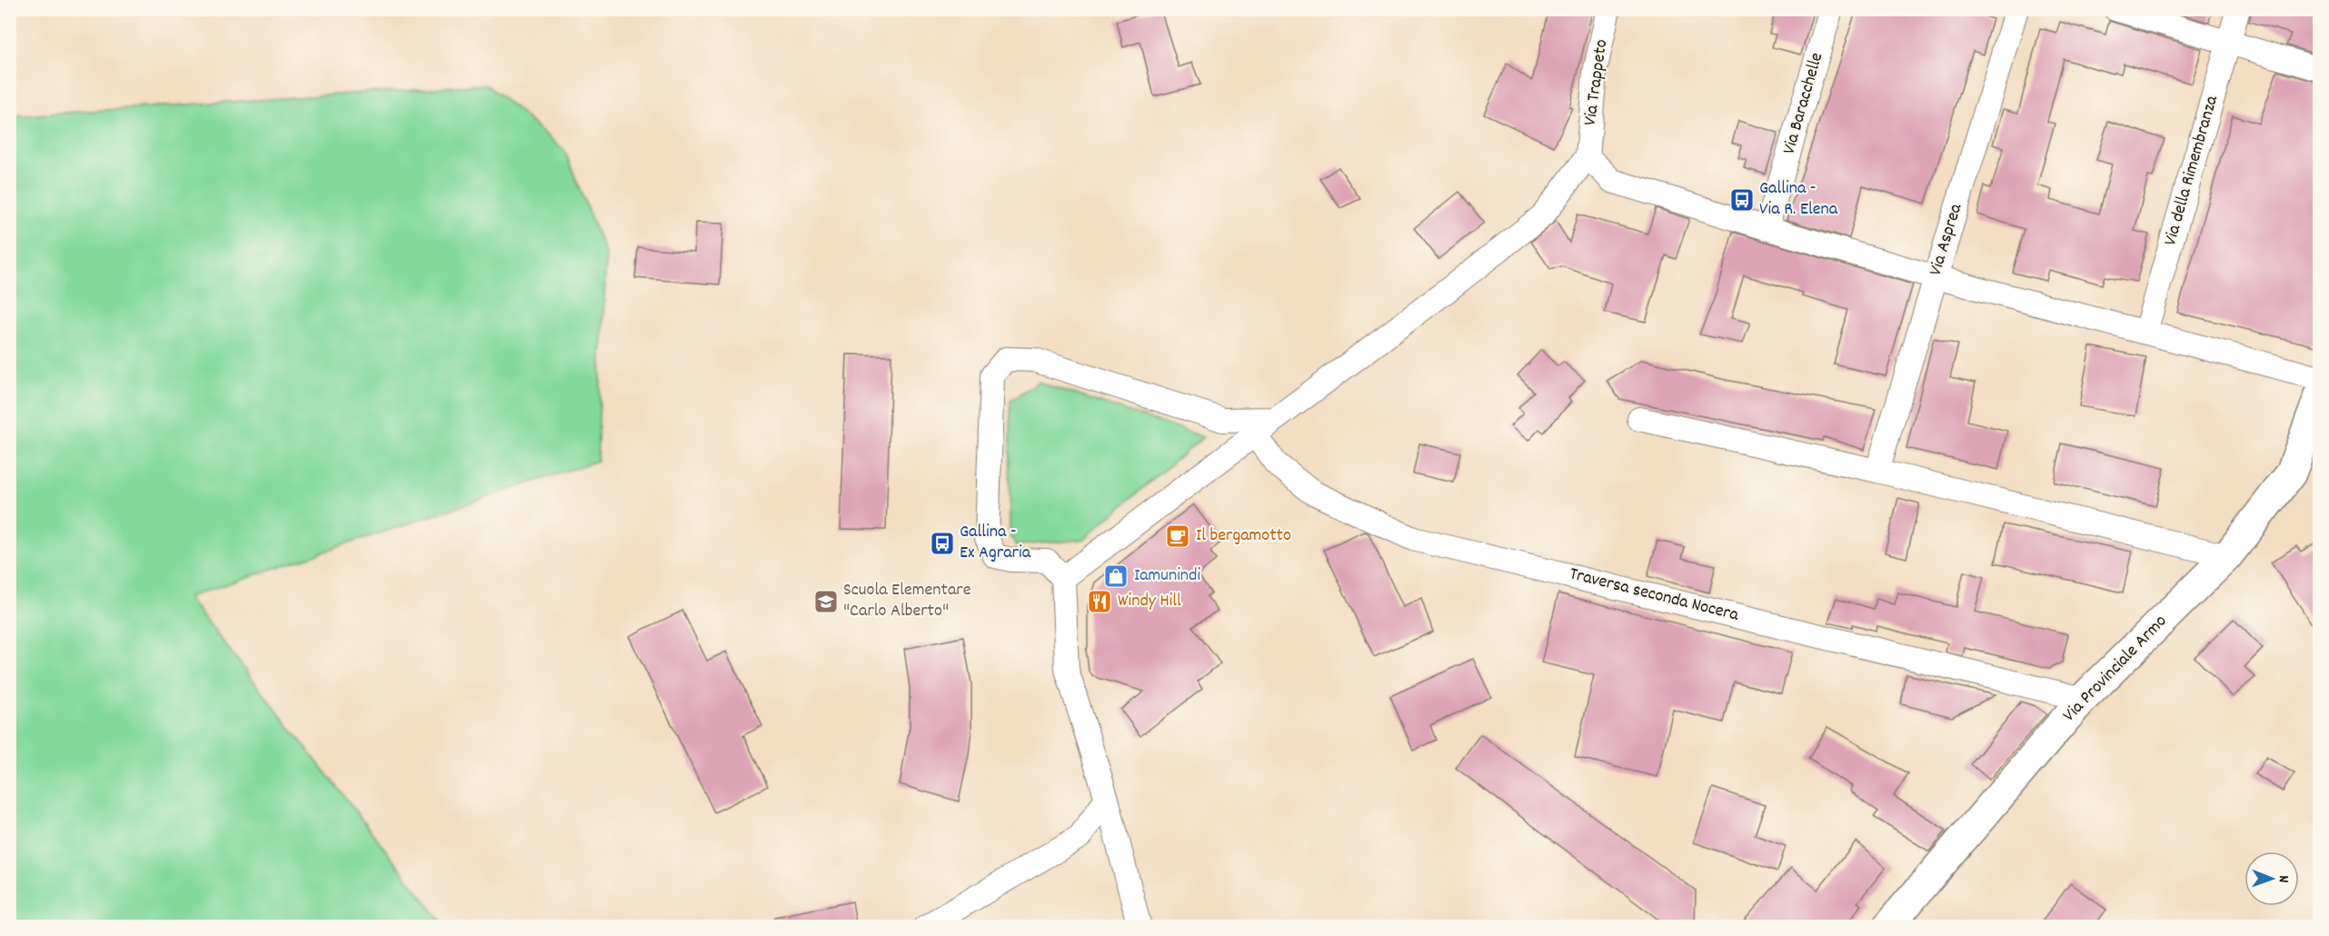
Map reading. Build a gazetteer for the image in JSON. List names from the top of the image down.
{
  "streets": {
    "street": [
      "Via Trappeto",
      "Via Baracchelle",
      "Via della Rimembranza",
      "Via Asprea",
      "Traversa seconda Nocera",
      "Via Provinciale Armo"
    ]
  },
  "crossings": [
    ["Traversa seconda Nocera", "Via Provinciale Armo"]
  ],
  "places": {
    "bus stop": ["Gallina - Via R. Elena", "Gallina - Ex Agraria"],
    "cafe": ["Il bergamotto"],
    "shop": ["Iamunindi"],
    "school or university": ["Scuola Elementare \"Carlo Alberto\""],
    "restaurant": ["Windy Hill"]
  },
  "north": "right"
}
